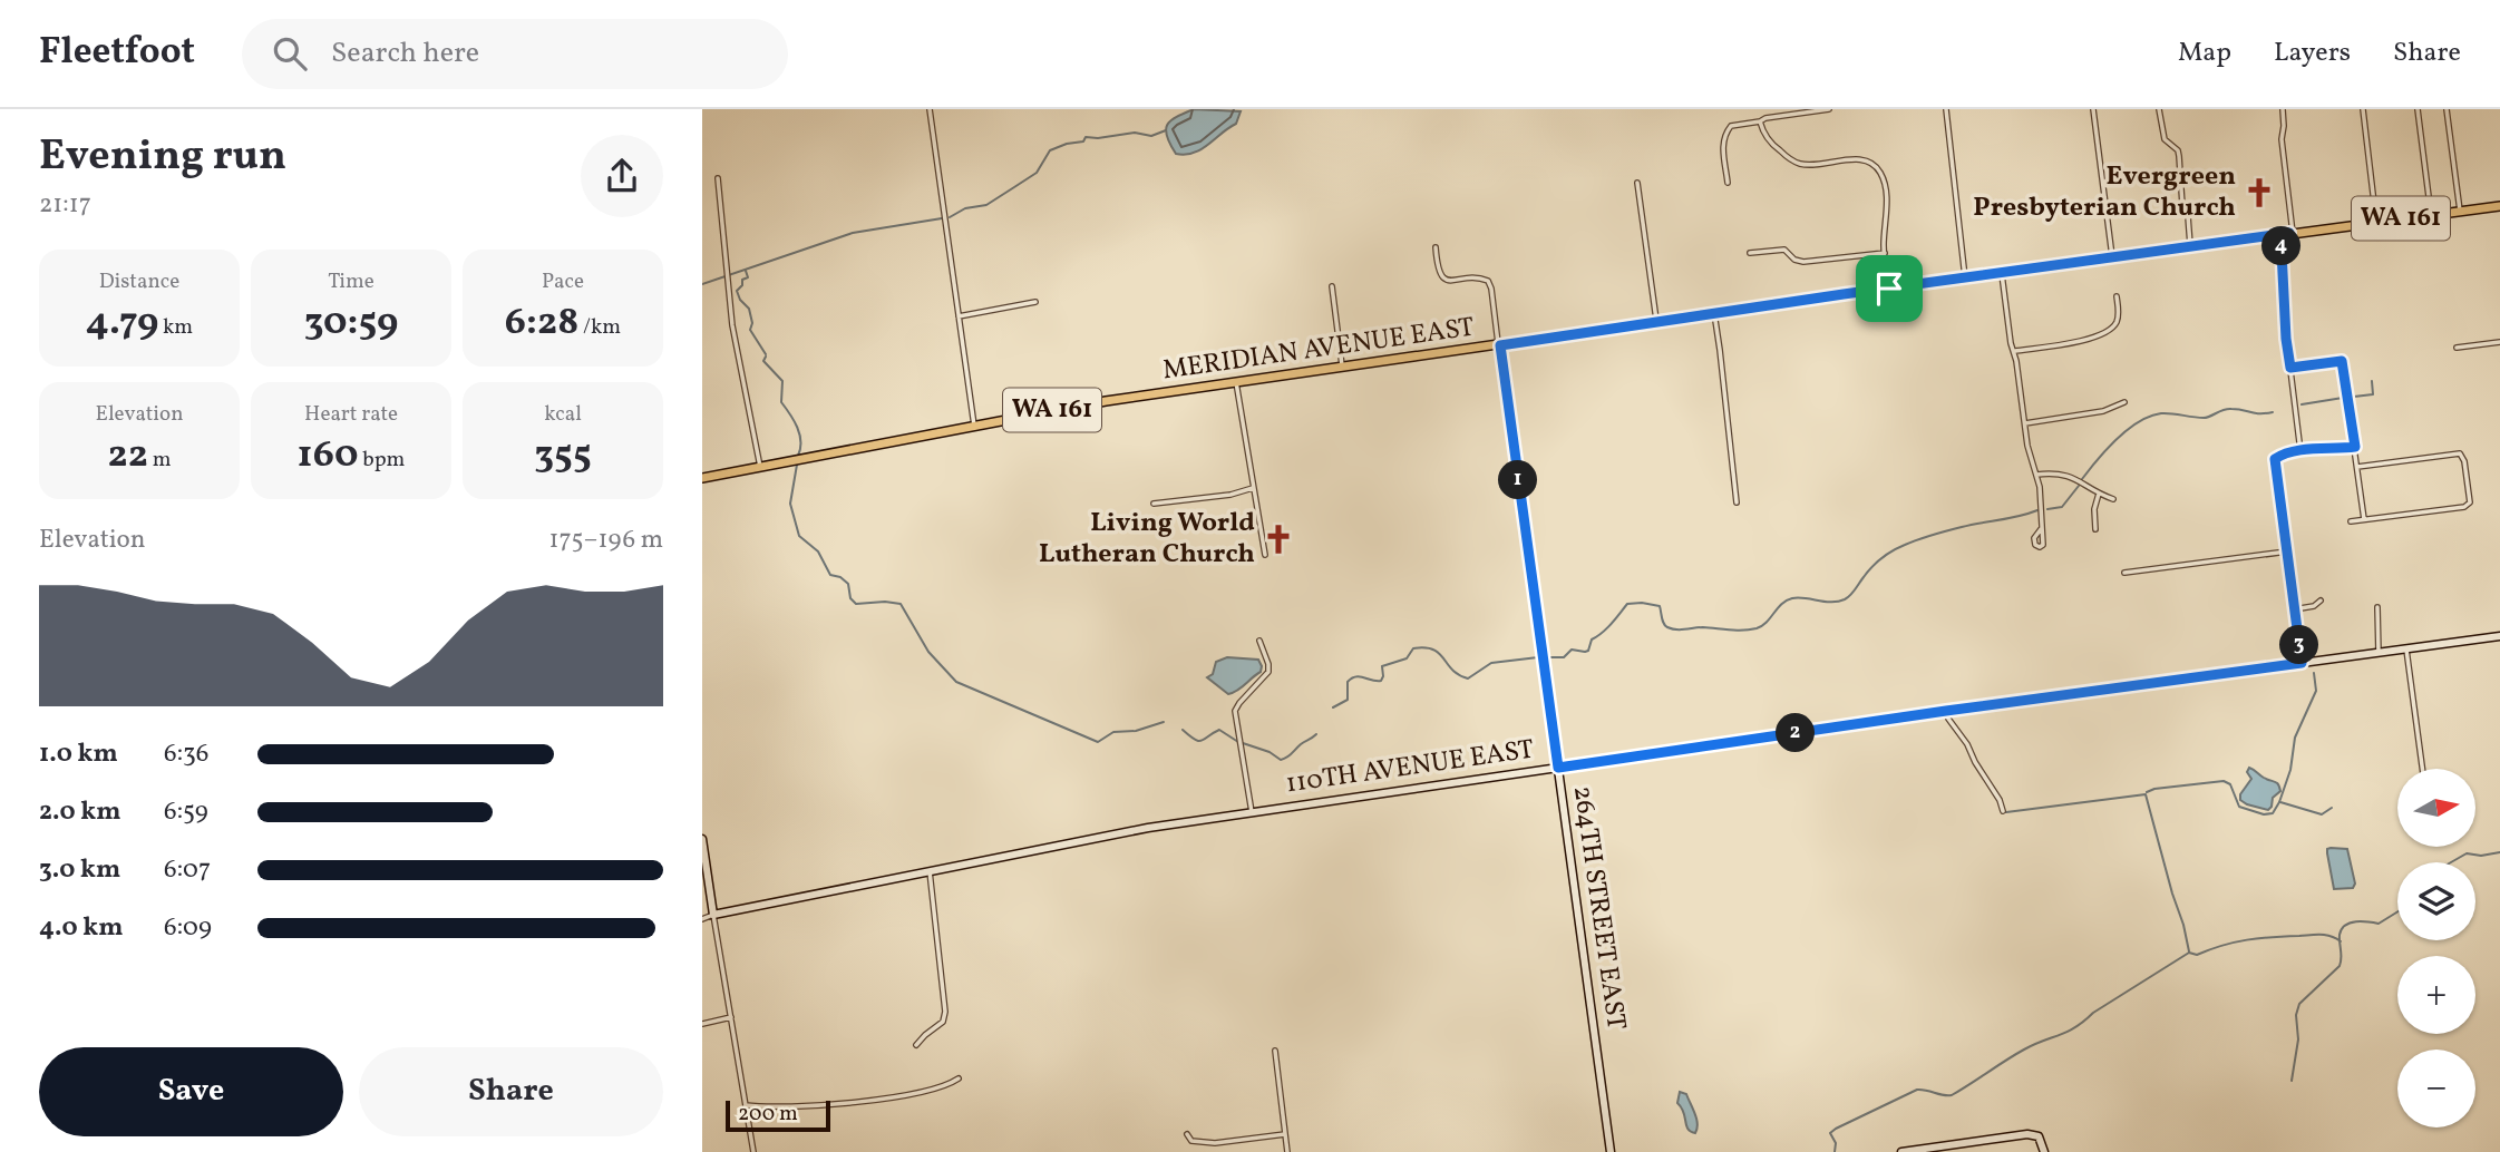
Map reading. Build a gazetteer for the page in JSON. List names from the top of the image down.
{
  "streets": {
    "main road": ["WA 161", "MERIDIAN AVENUE EAST"],
    "street": ["110TH AVENUE EAST", "264TH STREET EAST"]
  },
  "crossings": [
    ["MERIDIAN AVENUE EAST", "264TH STREET EAST"],
    ["110TH AVENUE EAST", "264TH STREET EAST"]
  ],
  "places": {
    "church": ["Evergreen Presbyterian Church", "Living World Lutheran Church"]
  },
  "scale_bar": "200 m",
  "north": "right",
  "page": {
    "header": "Fleetfoot",
    "search": "Search here",
    "nav": ["Map", "Layers", "Share"],
    "heading": ["Evening run", "21:17"],
    "pins": [
      "4",
      "1",
      "3",
      "2"
    ],
    "stats": [
      ["Distance", "4.79 km"],
      ["Time", "30:59"],
      ["Pace", "6:28 /km"],
      ["Elevation", "22 m"],
      ["Heart rate", "160 bpm"],
      ["kcal", "355"]
    ],
    "chart": ["Elevation", "175–196 m"],
    "list": [
      {
        "name": "1.0 km",
        "note": "6:36"
      },
      {
        "name": "2.0 km",
        "note": "6:59"
      },
      {
        "name": "3.0 km",
        "note": "6:07"
      },
      {
        "name": "4.0 km",
        "note": "6:09"
      }
    ],
    "map_buttons": ["+", "−"],
    "buttons": ["Save", "Share"],
    "scale": "200 m"
  }
}
